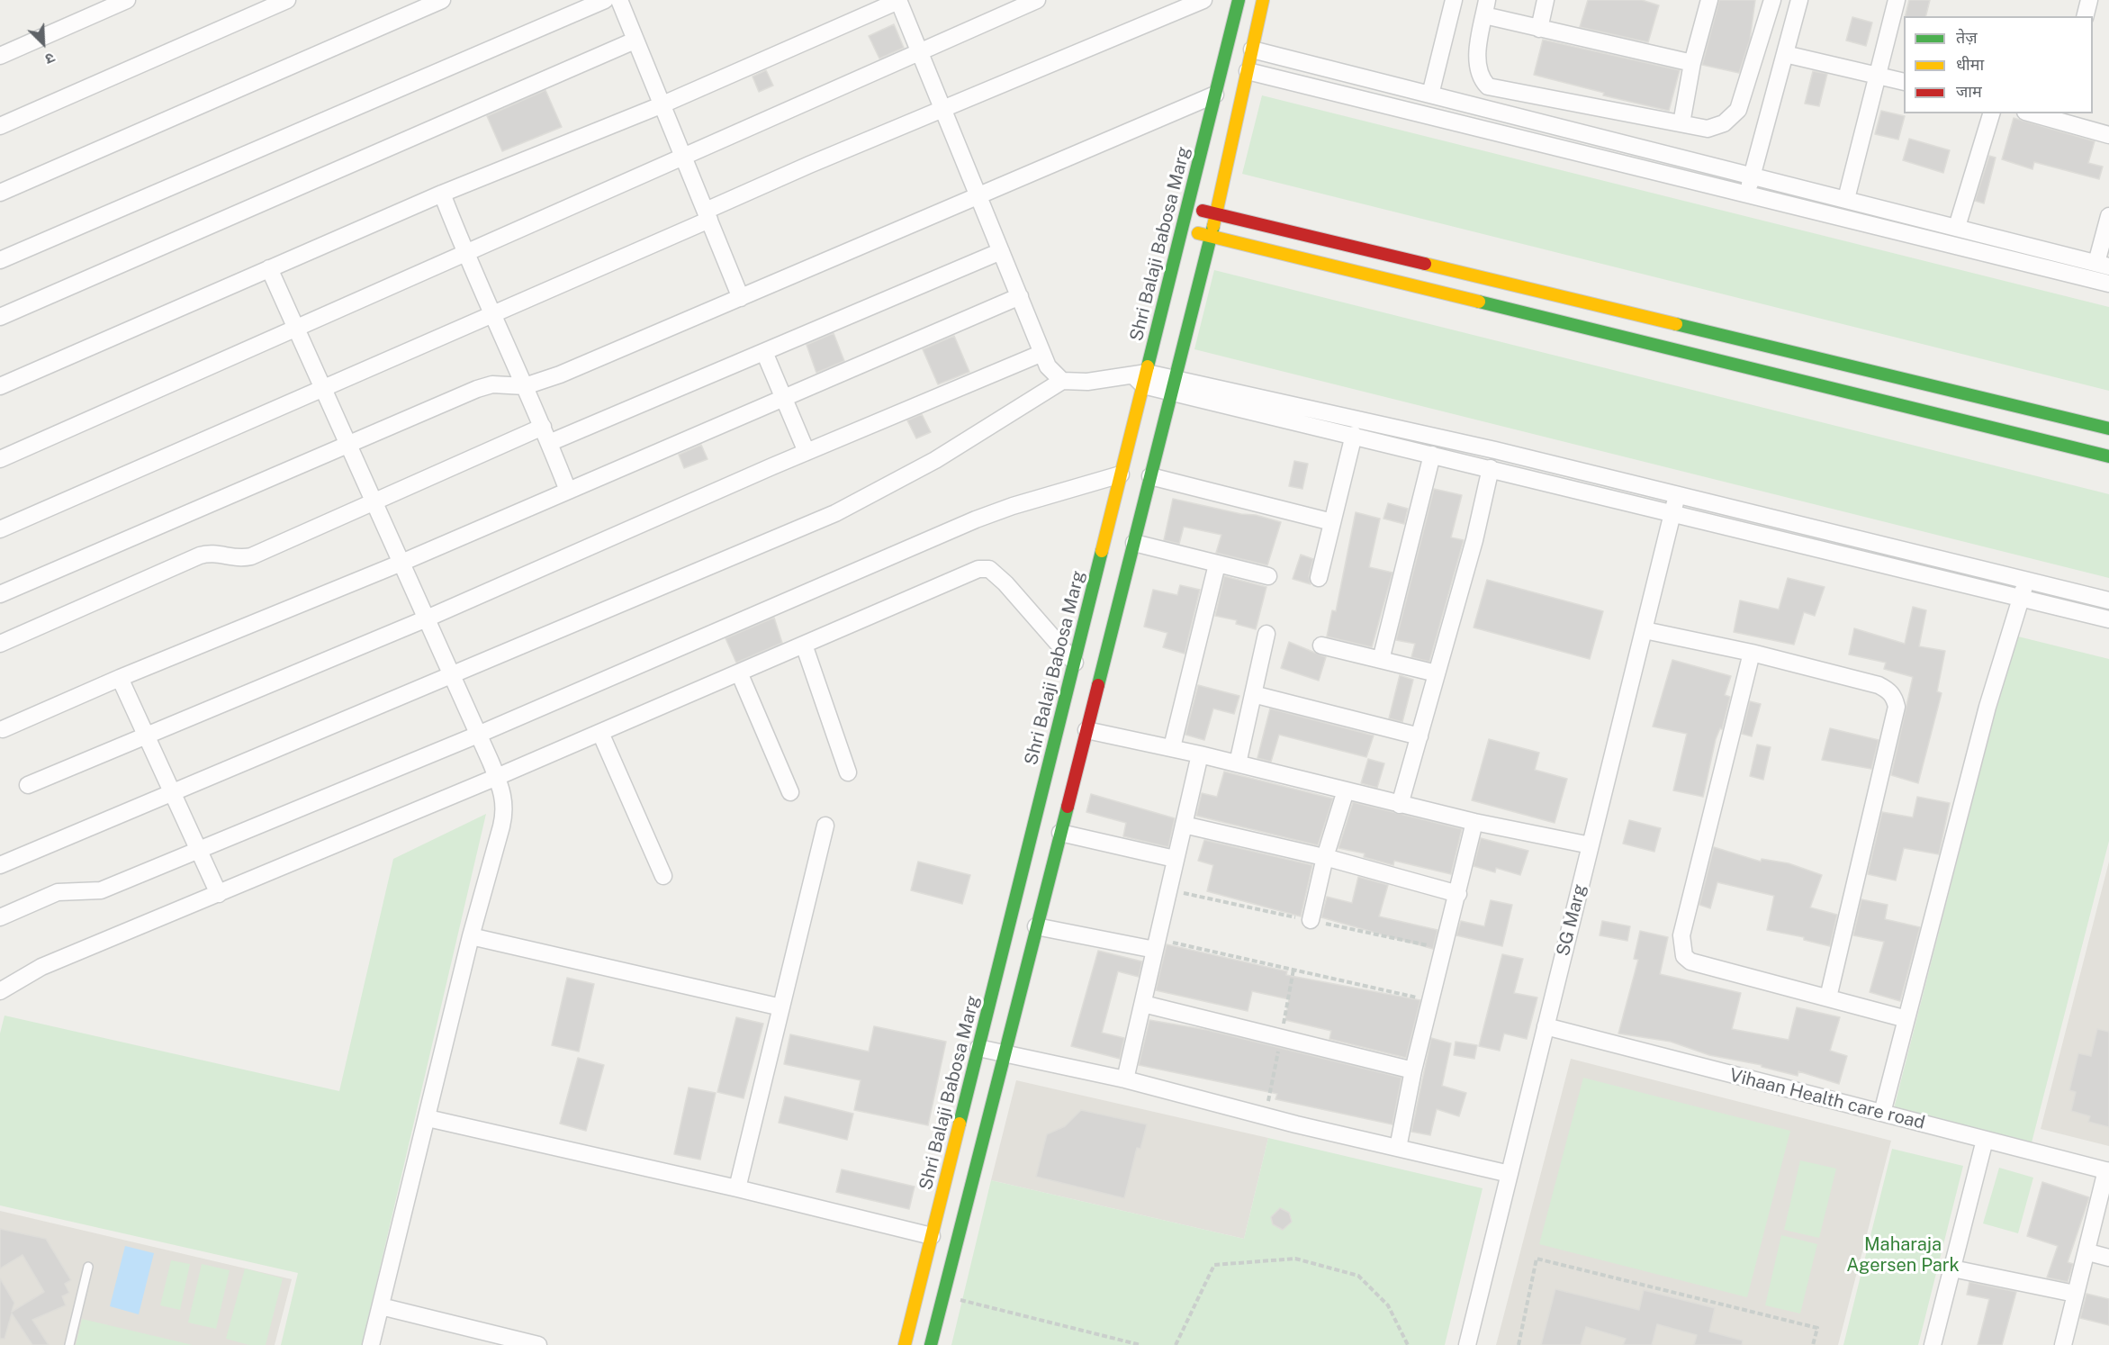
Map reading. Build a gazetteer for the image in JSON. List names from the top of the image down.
{
  "streets": {
    "street": ["Shri Balaji Babosa Marg", "SG Marg", "Vihaan Health care road"]
  },
  "crossings": [
    ["SG Marg", "Vihaan Health care road"]
  ],
  "parks": ["Maharaja Agersen Park"],
  "legend": ["तेज़", "धीमा", "जाम"],
  "north": "bottom right"
}
